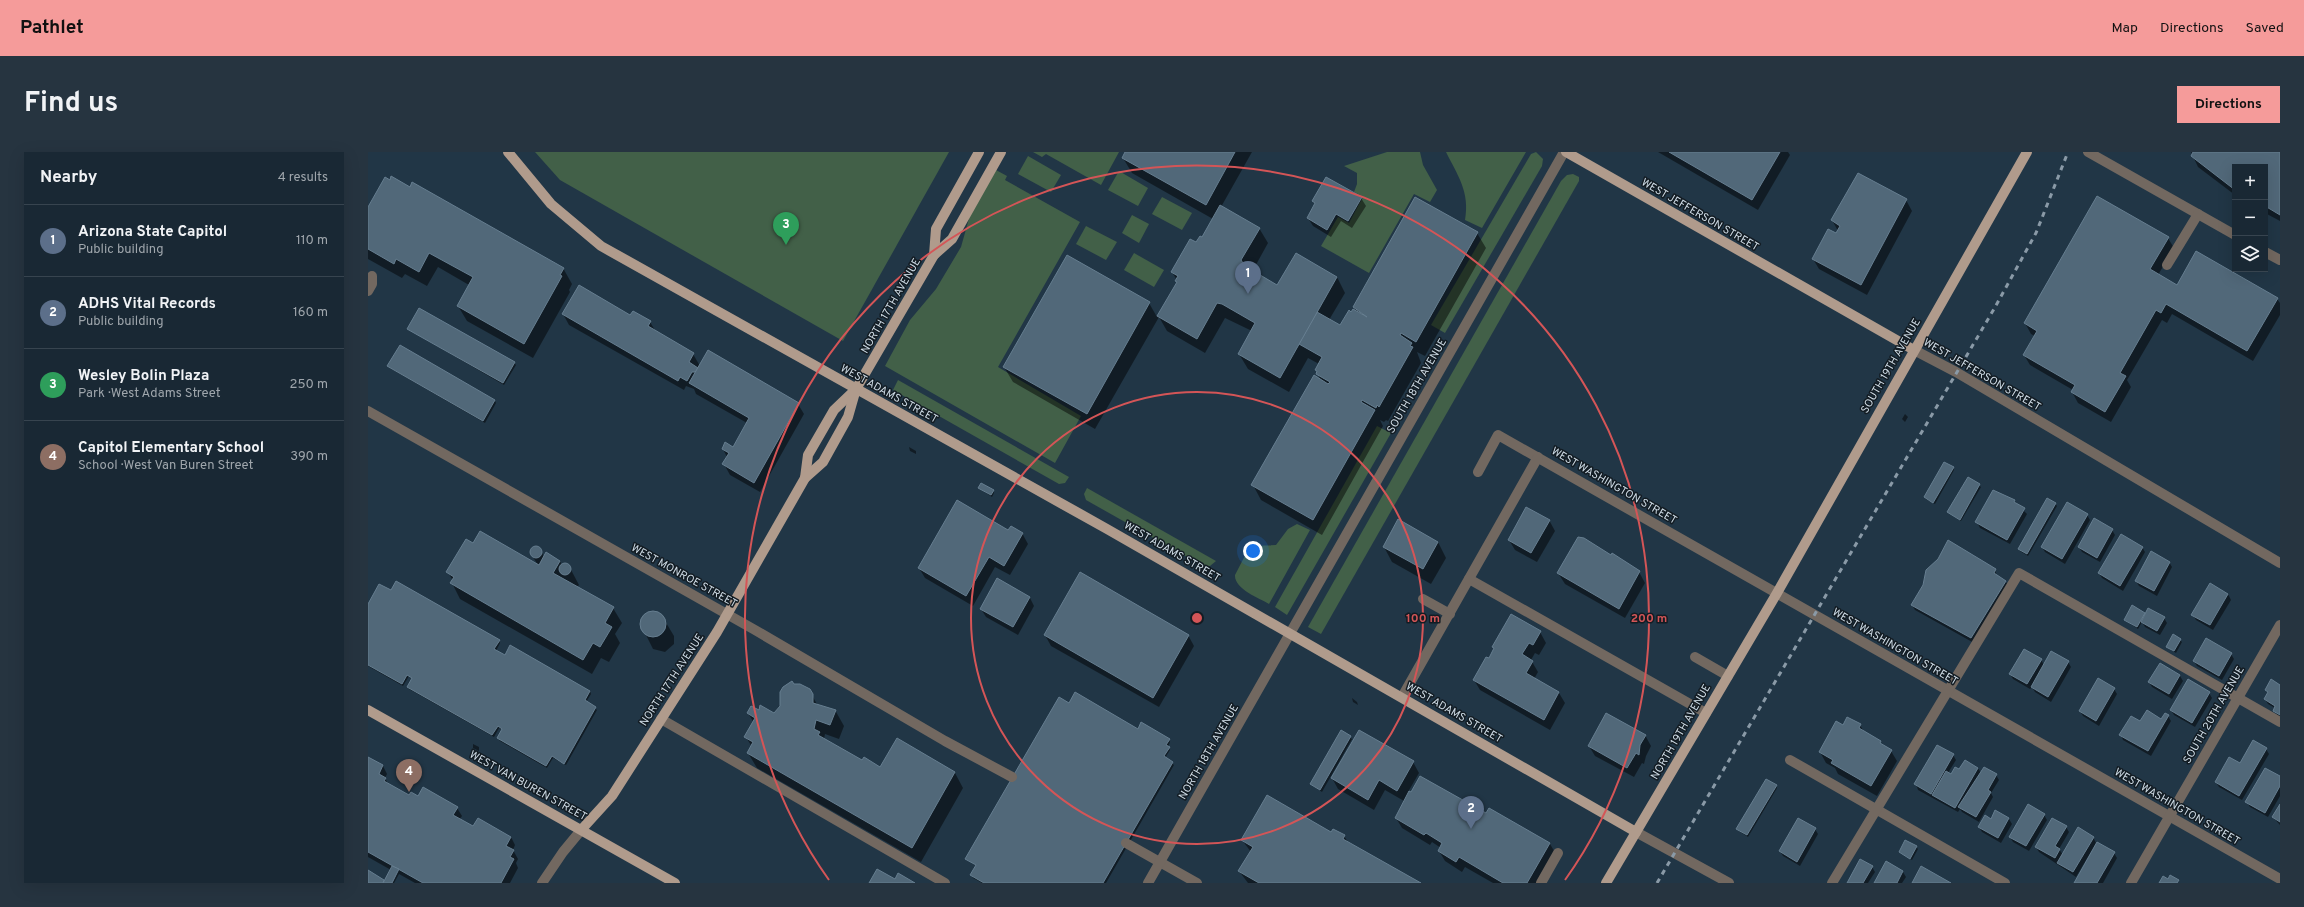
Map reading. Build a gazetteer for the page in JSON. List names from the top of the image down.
{
  "streets": {
    "main road": [
      "WEST JEFFERSON STREET",
      "NORTH 17TH AVENUE",
      "SOUTH 19TH AVENUE",
      "WEST ADAMS STREET",
      "NORTH 19TH AVENUE",
      "WEST VAN BUREN STREET"
    ],
    "street": [
      "SOUTH 18TH AVENUE",
      "WEST WASHINGTON STREET",
      "WEST MONROE STREET",
      "SOUTH 20TH AVENUE",
      "NORTH 18TH AVENUE"
    ]
  },
  "crossings": [
    ["WEST JEFFERSON STREET", "SOUTH 19TH AVENUE"],
    ["WEST JEFFERSON STREET", "SOUTH 18TH AVENUE"],
    ["NORTH 17TH AVENUE", "WEST ADAMS STREET"],
    ["NORTH 17TH AVENUE", "WEST MONROE STREET"],
    ["NORTH 17TH AVENUE", "WEST VAN BUREN STREET"],
    ["SOUTH 19TH AVENUE", "WEST WASHINGTON STREET"],
    ["SOUTH 19TH AVENUE", "NORTH 19TH AVENUE"],
    ["SOUTH 18TH AVENUE", "WEST ADAMS STREET"],
    ["SOUTH 18TH AVENUE", "NORTH 18TH AVENUE"],
    ["WEST ADAMS STREET", "NORTH 19TH AVENUE"],
    ["WEST ADAMS STREET", "NORTH 18TH AVENUE"],
    ["WEST WASHINGTON STREET", "SOUTH 20TH AVENUE"],
    ["WEST WASHINGTON STREET", "NORTH 19TH AVENUE"]
  ],
  "page": {
    "header": "Pathlet",
    "nav": ["Map", "Directions", "Saved"],
    "title": "Find us",
    "buttons": "Directions",
    "heading": ["Nearby", "4 results"],
    "map_buttons": ["+", "−"],
    "list": [
      {
        "mark": "1",
        "name": "Arizona State Capitol",
        "note": "Public building",
        "value": "110 m"
      },
      {
        "mark": "2",
        "name": "ADHS Vital Records",
        "note": "Public building",
        "value": "160 m"
      },
      {
        "mark": "3",
        "name": "Wesley Bolin Plaza",
        "note": "Park · West Adams Street",
        "value": "250 m"
      },
      {
        "mark": "4",
        "name": "Capitol Elementary School",
        "note": "School · West Van Buren Street",
        "value": "390 m"
      }
    ],
    "pins": [
      "3",
      "1",
      "4",
      "2"
    ]
  },
  "rings": ["100 m", "200 m"]
}
